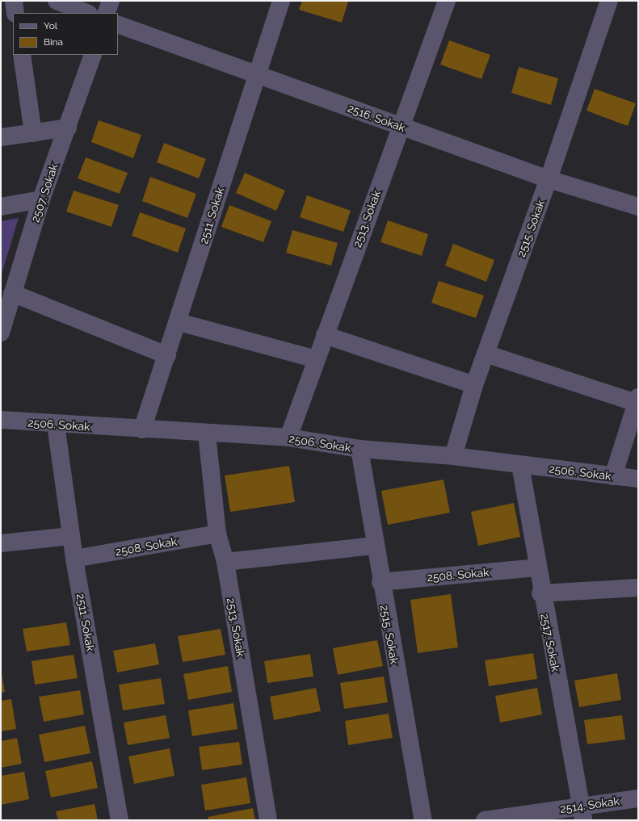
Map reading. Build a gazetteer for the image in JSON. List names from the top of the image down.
{
  "streets": {
    "street": [
      "2516. Sokak",
      "2507. Sokak",
      "2511. Sokak",
      "2513. Sokak",
      "2515. Sokak",
      "2506. Sokak",
      "2508. Sokak",
      "2517. Sokak",
      "2514. Sokak"
    ]
  },
  "crossings": [
    ["2516. Sokak", "2511. Sokak"],
    ["2516. Sokak", "2513. Sokak"],
    ["2516. Sokak", "2515. Sokak"],
    ["2511. Sokak", "2506. Sokak"],
    ["2511. Sokak", "2508. Sokak"],
    ["2513. Sokak", "2506. Sokak"],
    ["2513. Sokak", "2508. Sokak"],
    ["2515. Sokak", "2506. Sokak"],
    ["2515. Sokak", "2508. Sokak"],
    ["2506. Sokak", "2517. Sokak"],
    ["2508. Sokak", "2517. Sokak"],
    ["2517. Sokak", "2514. Sokak"]
  ],
  "legend": ["Yol", "Bina"]
}
